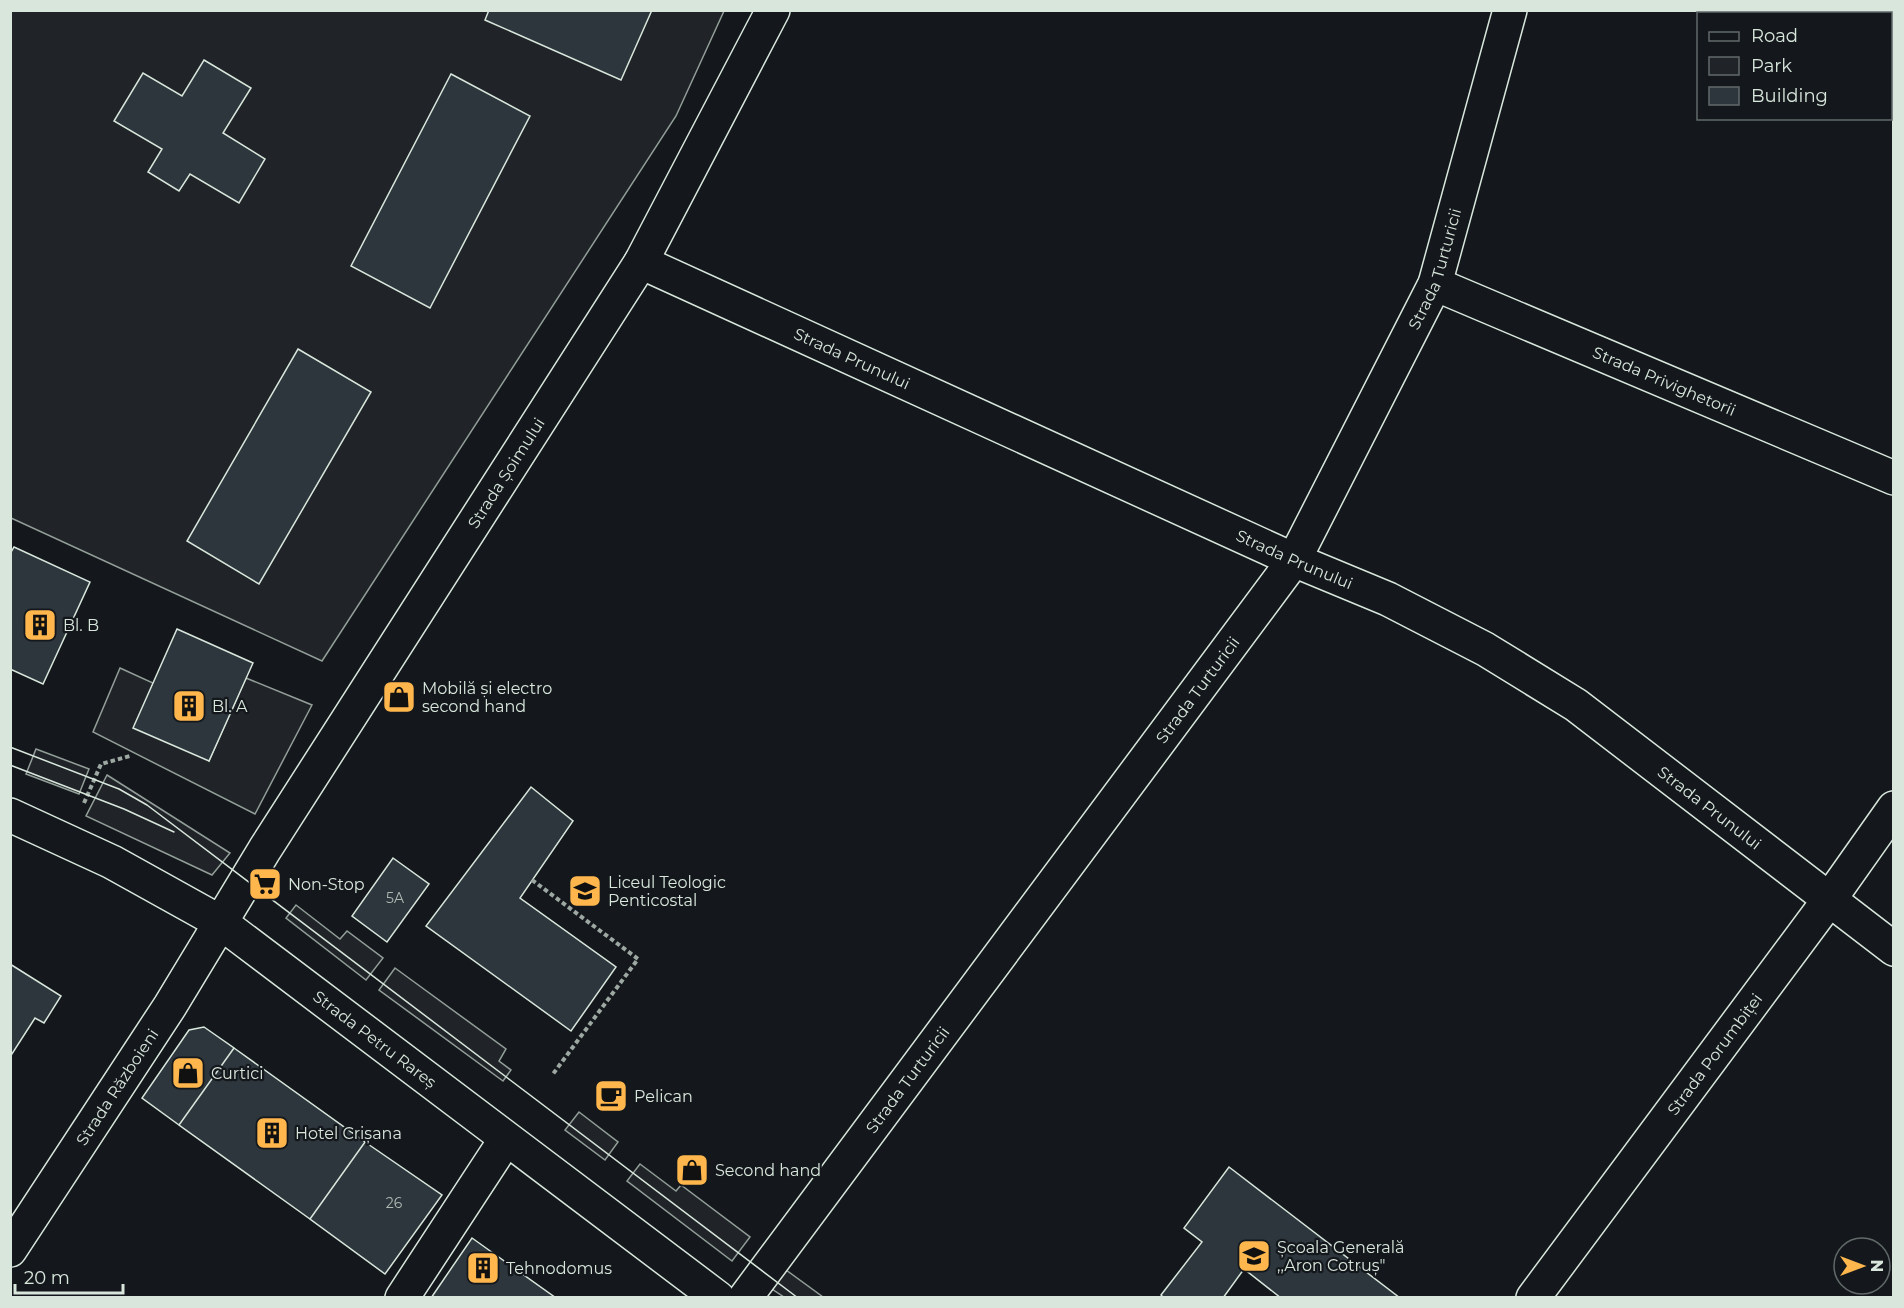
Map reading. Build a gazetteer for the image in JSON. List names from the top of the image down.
{
  "streets": {
    "street": [
      "Strada Turturicii",
      "Strada Prunului",
      "Strada Privighetorii",
      "Strada Șoimului",
      "Strada Petru Rareș",
      "Strada Porumbiței",
      "Strada Războieni"
    ]
  },
  "crossings": [
    ["Strada Turturicii", "Strada Prunului"],
    ["Strada Turturicii", "Strada Privighetorii"],
    ["Strada Prunului", "Strada Șoimului"],
    ["Strada Prunului", "Strada Porumbiței"],
    ["Strada Șoimului", "Strada Petru Rareș"],
    ["Strada Șoimului", "Strada Războieni"],
    ["Strada Petru Rareș", "Strada Războieni"]
  ],
  "places": {
    "building": [
      "Bl. B",
      "Bl. A",
      "Hotel Crișana",
      "Tehnodomus"
    ],
    "shop": ["Mobilă și electro second hand", "Curtici", "Second hand"],
    "supermarket": ["Non-Stop"],
    "school or university": ["Liceul Teologic Penticostal", "Școala Generală ,,Aron Cotruș\""],
    "cafe": ["Pelican"]
  },
  "house_numbers": ["5A", "26"],
  "legend": ["Road", "Park", "Building"],
  "scale_bar": "20 m",
  "north": "right"
}
